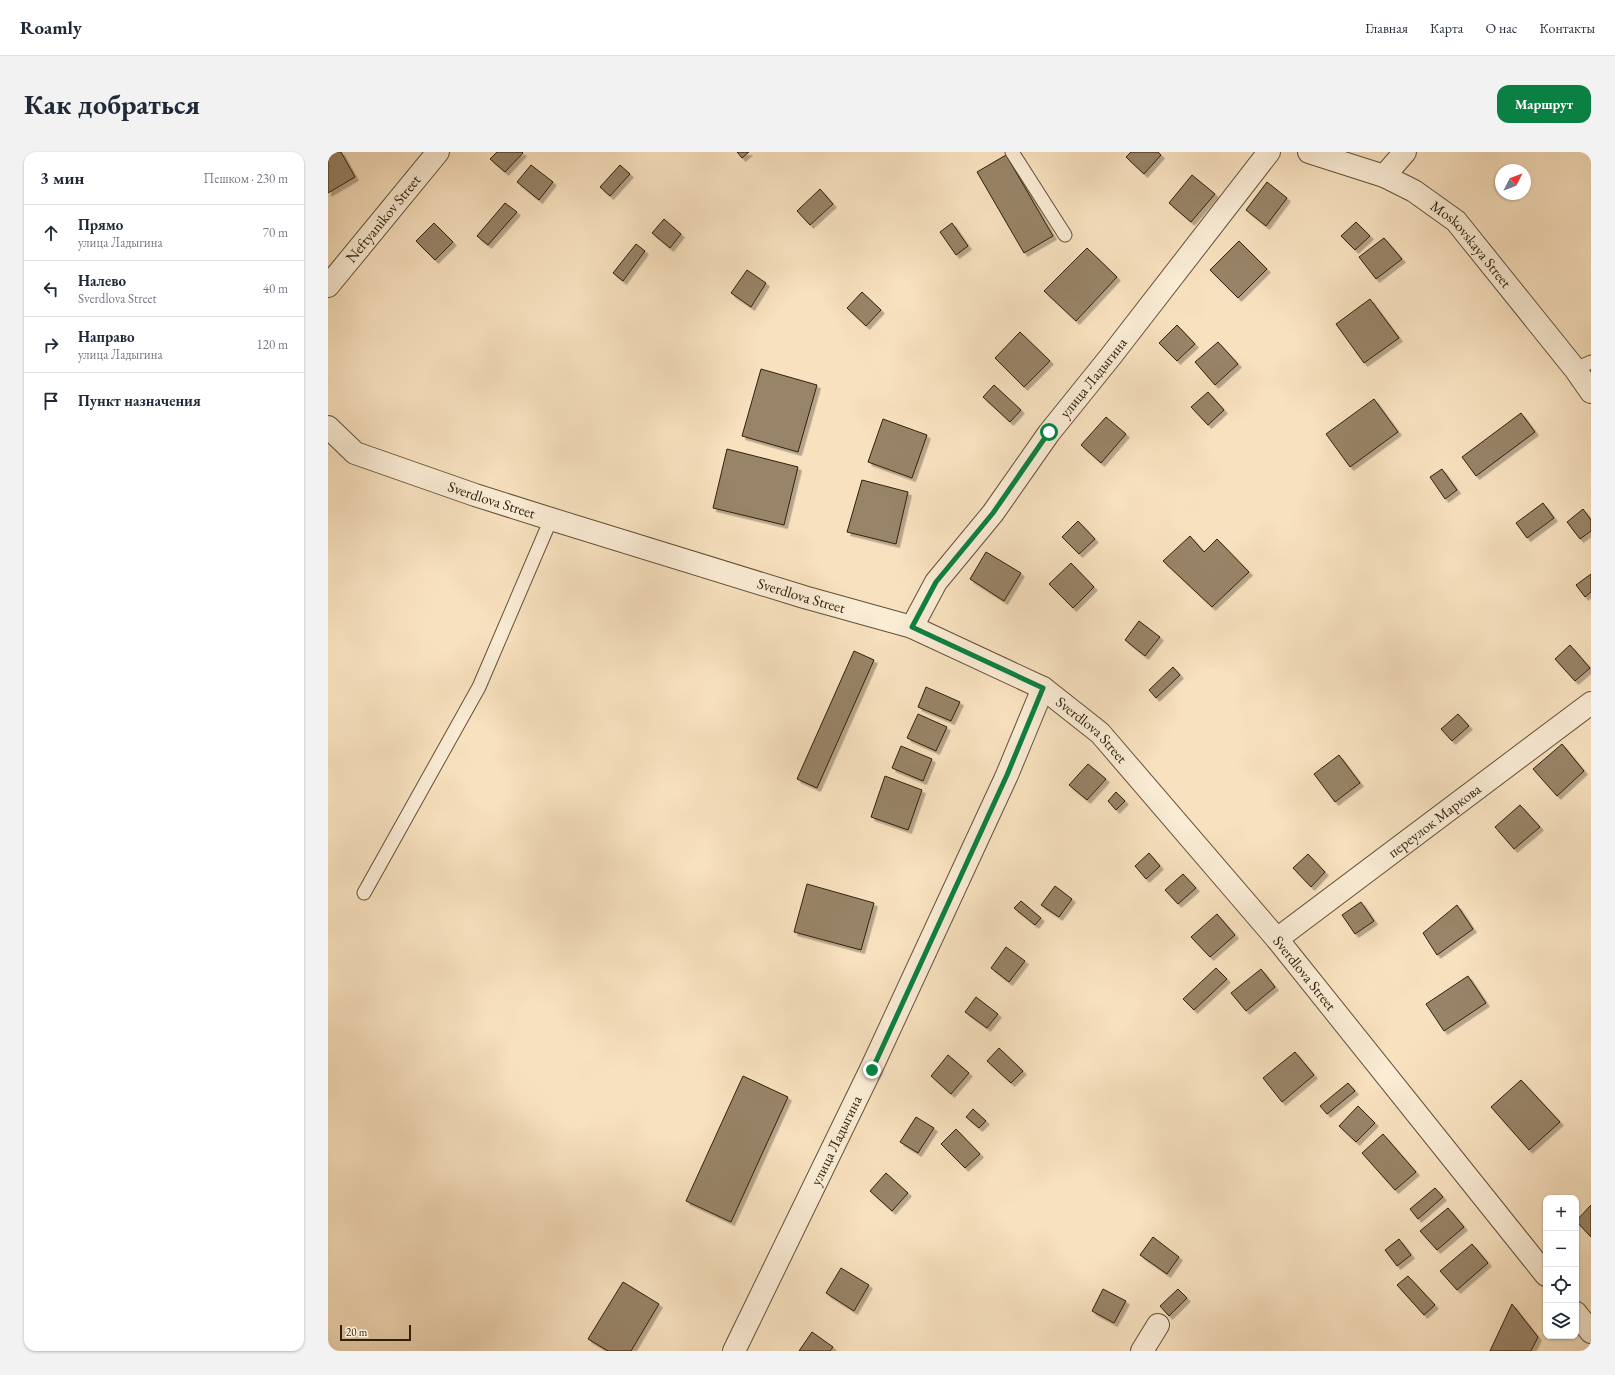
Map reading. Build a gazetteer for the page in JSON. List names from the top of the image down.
{
  "streets": {
    "street": [
      "Neftyanikov Street",
      "Moskovskaya Street",
      "улица Ладыгина",
      "Sverdlova Street",
      "переулок Маркова"
    ]
  },
  "crossings": [
    ["улица Ладыгина", "Sverdlova Street"],
    ["Sverdlova Street", "переулок Маркова"]
  ],
  "scale_bar": "20 m",
  "north": "top right",
  "page": {
    "header": "Roamly",
    "nav": [
      "Главная",
      "Карта",
      "О нас",
      "Контакты"
    ],
    "buttons": "Маршрут",
    "title": "Как добраться",
    "heading": ["3 мин", "Пешком · 230 m"],
    "list": [
      ["Прямо", "улица Ладыгина", "70 m"],
      ["Налево", "Sverdlova Street", "40 m"],
      ["Направо", "улица Ладыгина", "120 m"],
      "Пункт назначения"
    ],
    "map_buttons": ["+", "−"],
    "scale": "20 m"
  }
}
